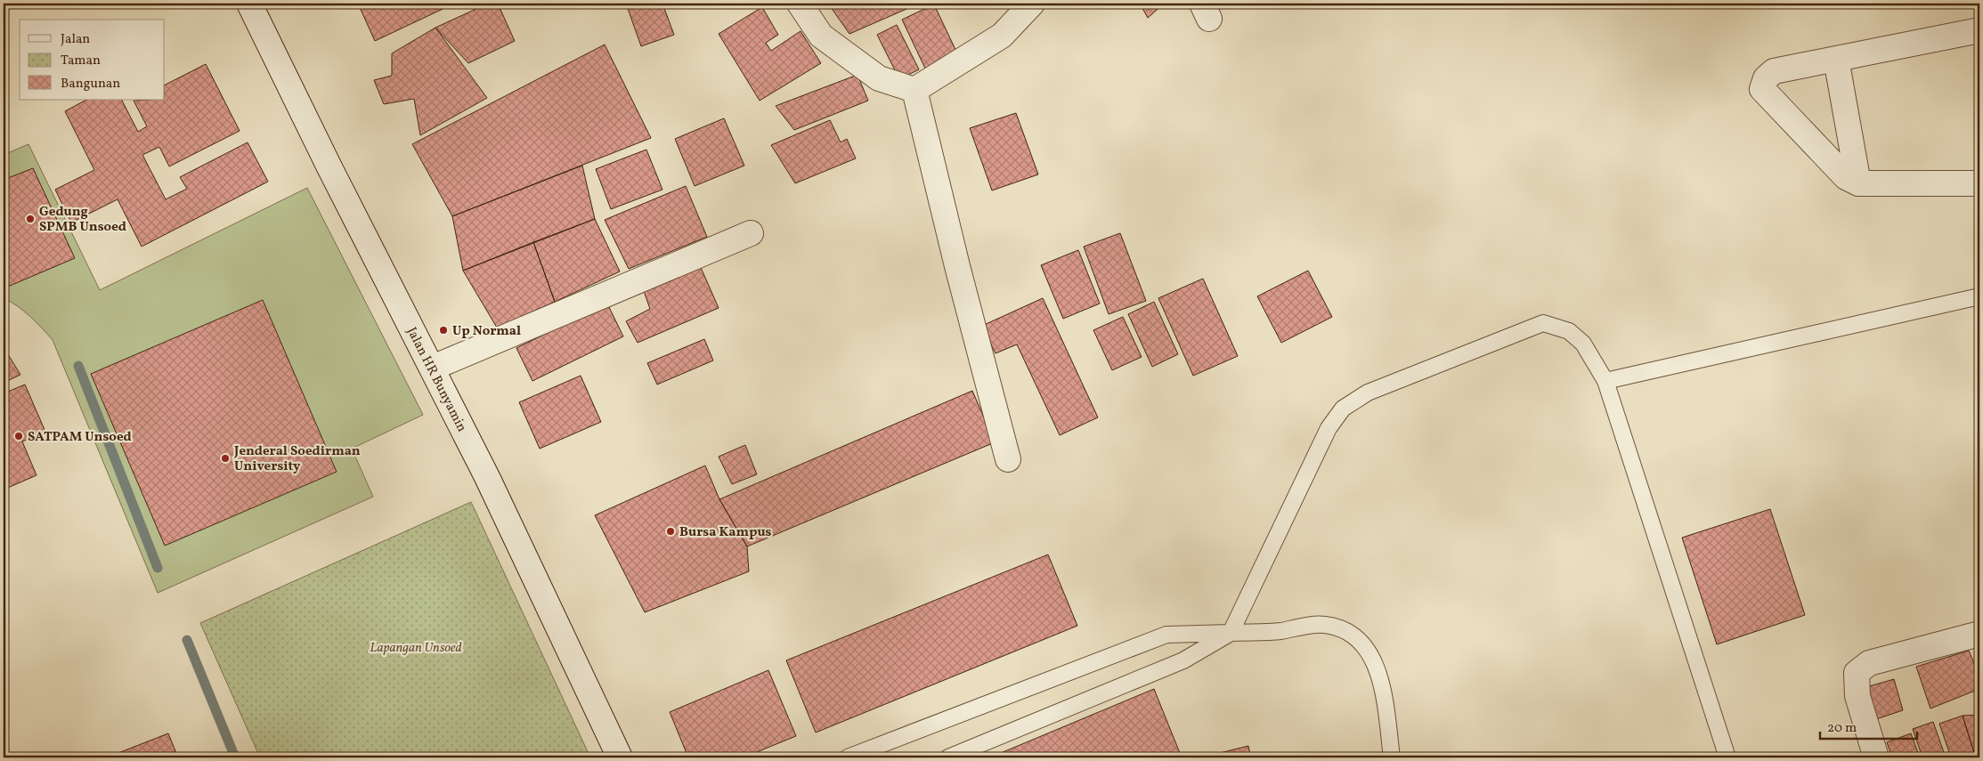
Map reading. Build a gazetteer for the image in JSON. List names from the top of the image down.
{
  "streets": {
    "street": ["Jalan HR Bunyamin"]
  },
  "parks": ["Lapangan Unsoed"],
  "places": [
    "Gedung SPMB Unsoed",
    "Up Normal",
    "SATPAM Unsoed",
    "Jenderal Soedirman University",
    "Bursa Kampus"
  ],
  "legend": ["Jalan", "Taman", "Bangunan"],
  "scale_bar": "20 m"
}
